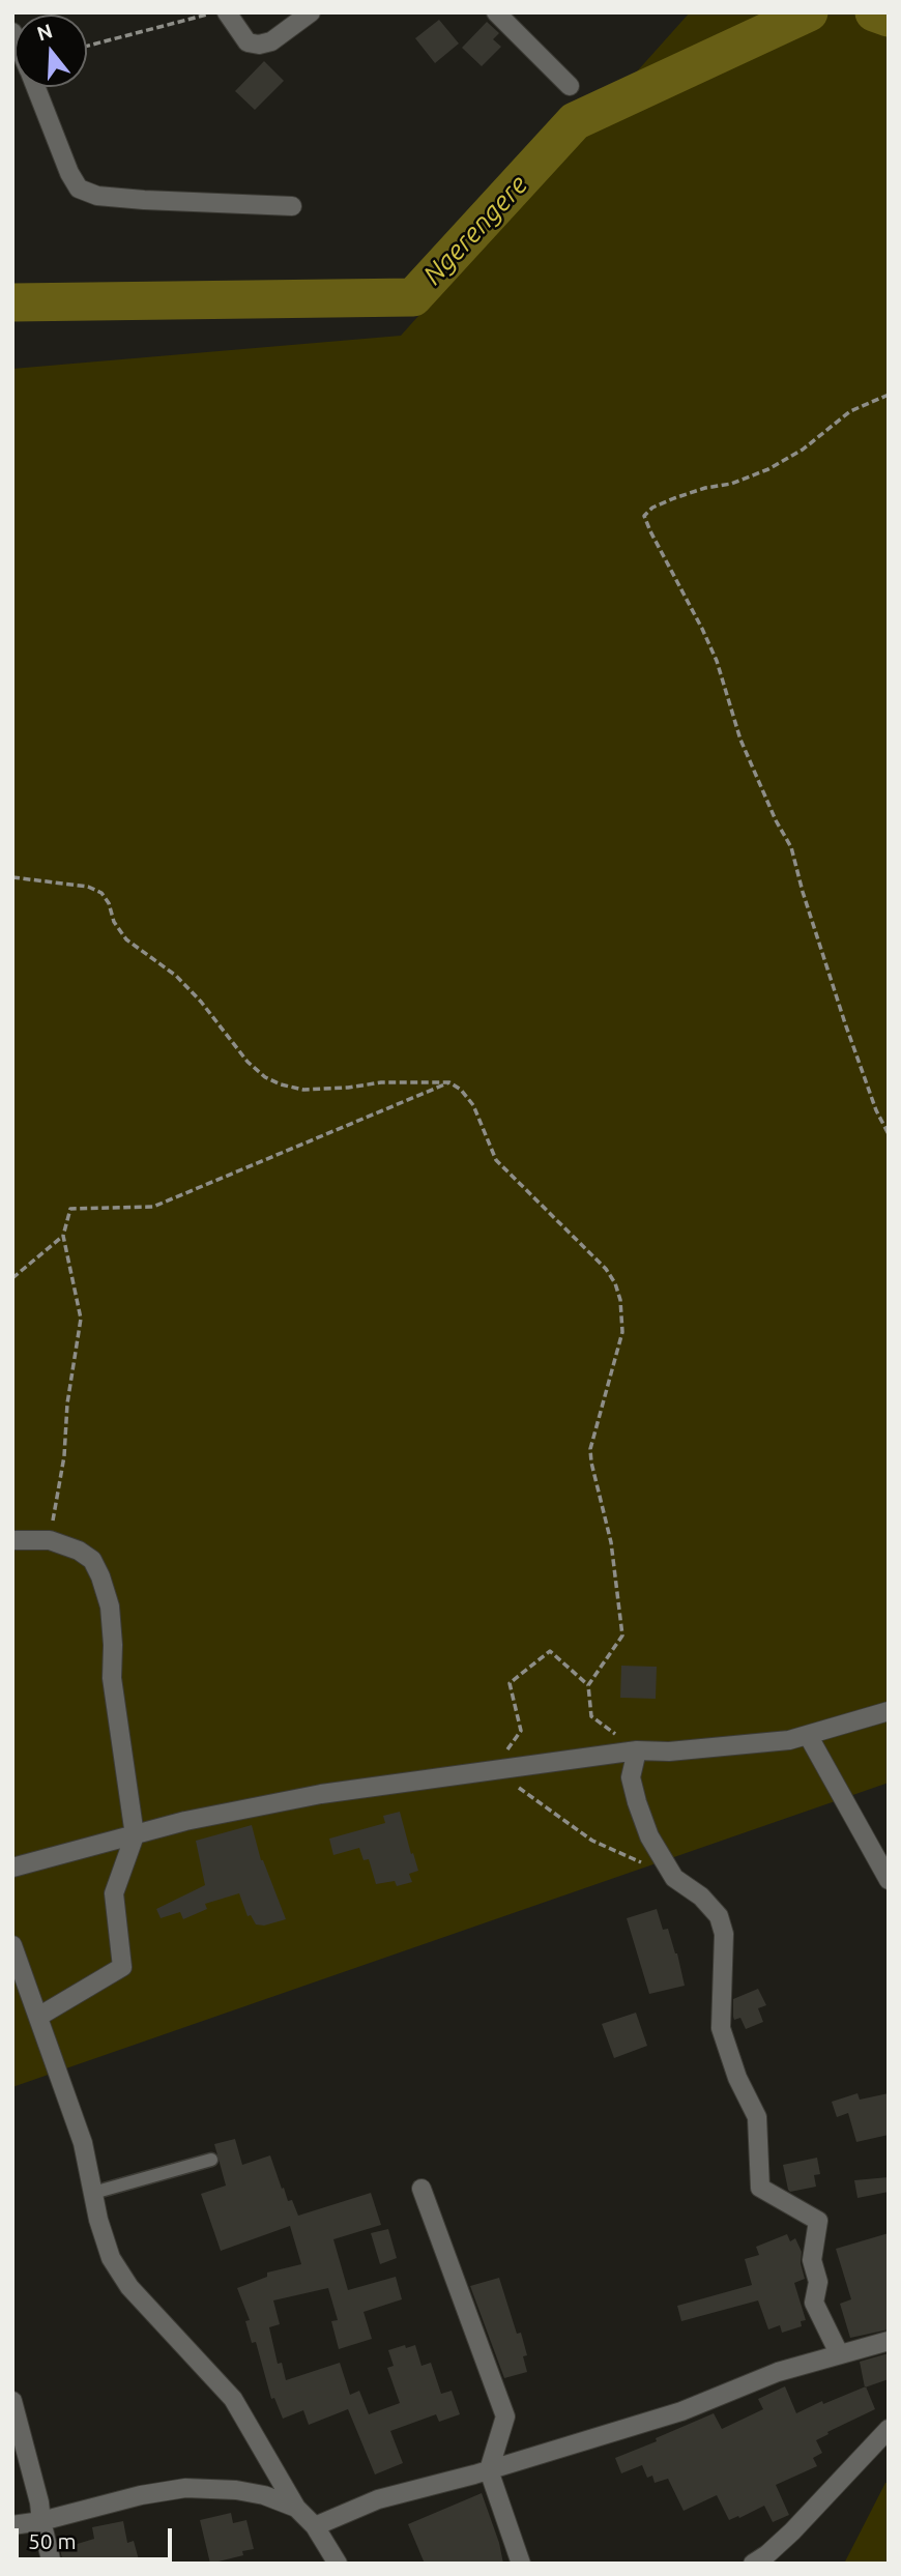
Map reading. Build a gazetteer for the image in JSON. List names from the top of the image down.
{
  "water": ["Ngerengere"],
  "scale_bar": "50 m",
  "north": "top"
}
